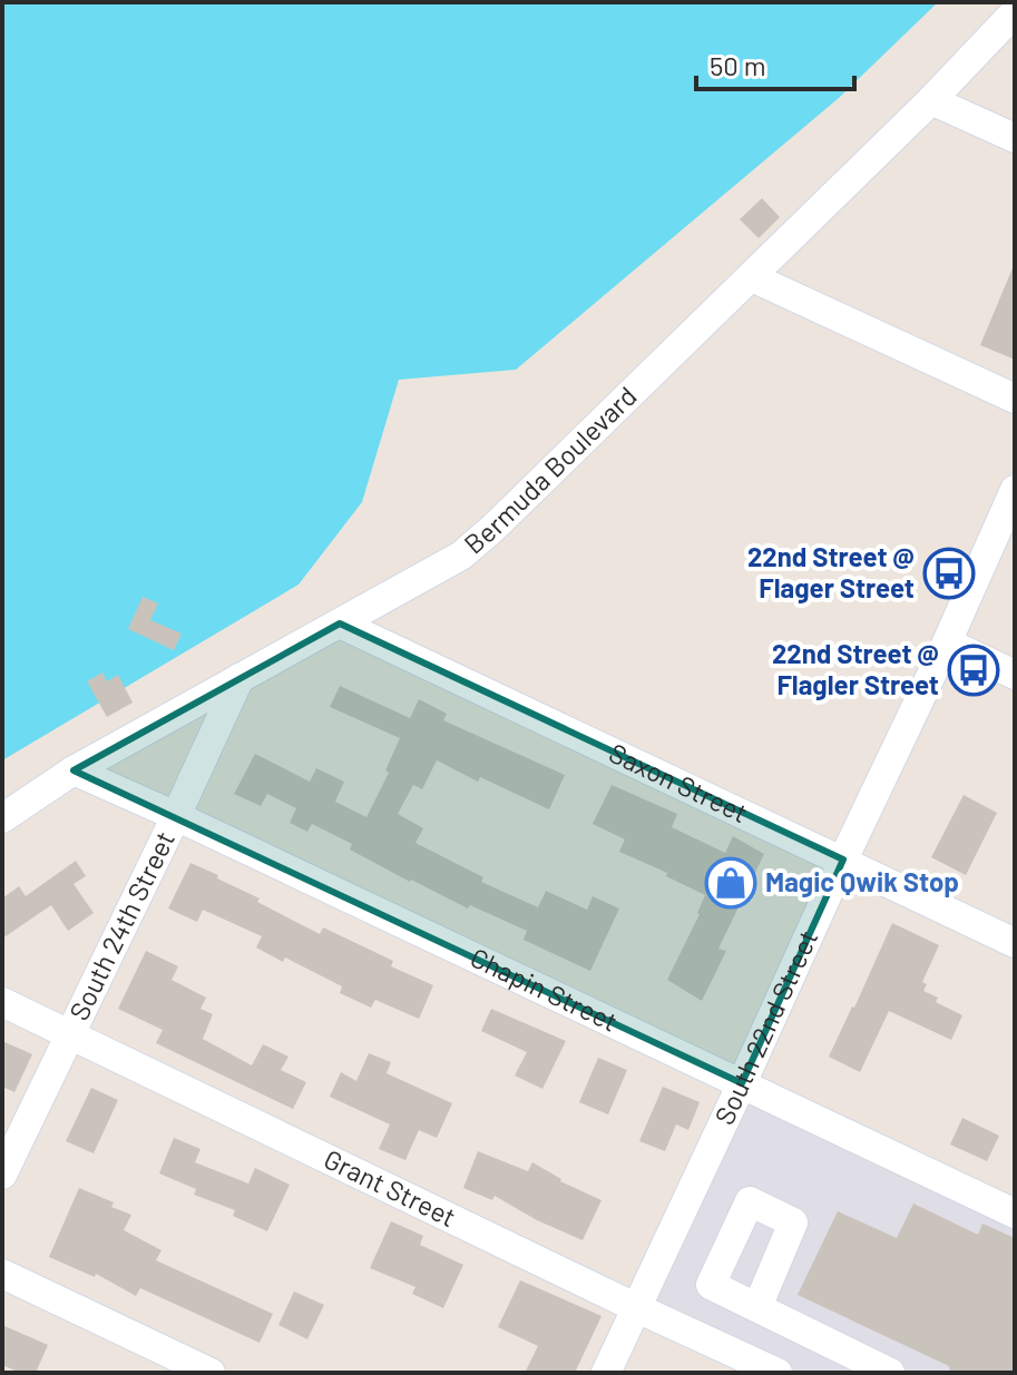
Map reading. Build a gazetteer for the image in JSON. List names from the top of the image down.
{
  "streets": {
    "street": [
      "Bermuda Boulevard",
      "Saxon Street",
      "South 24th Street",
      "Chapin Street",
      "South 22nd Street",
      "Grant Street"
    ]
  },
  "crossings": [
    ["Bermuda Boulevard", "Saxon Street"],
    ["Bermuda Boulevard", "South 24th Street"],
    ["Bermuda Boulevard", "Chapin Street"],
    ["Saxon Street", "South 22nd Street"],
    ["South 24th Street", "Chapin Street"],
    ["South 24th Street", "Grant Street"],
    ["Chapin Street", "South 22nd Street"],
    ["South 22nd Street", "Grant Street"]
  ],
  "places": {
    "bus stop": ["22nd Street @ Flager Street", "22nd Street @ Flagler Street"],
    "shop": ["Magic Qwik Stop"]
  },
  "scale_bar": "50 m"
}
